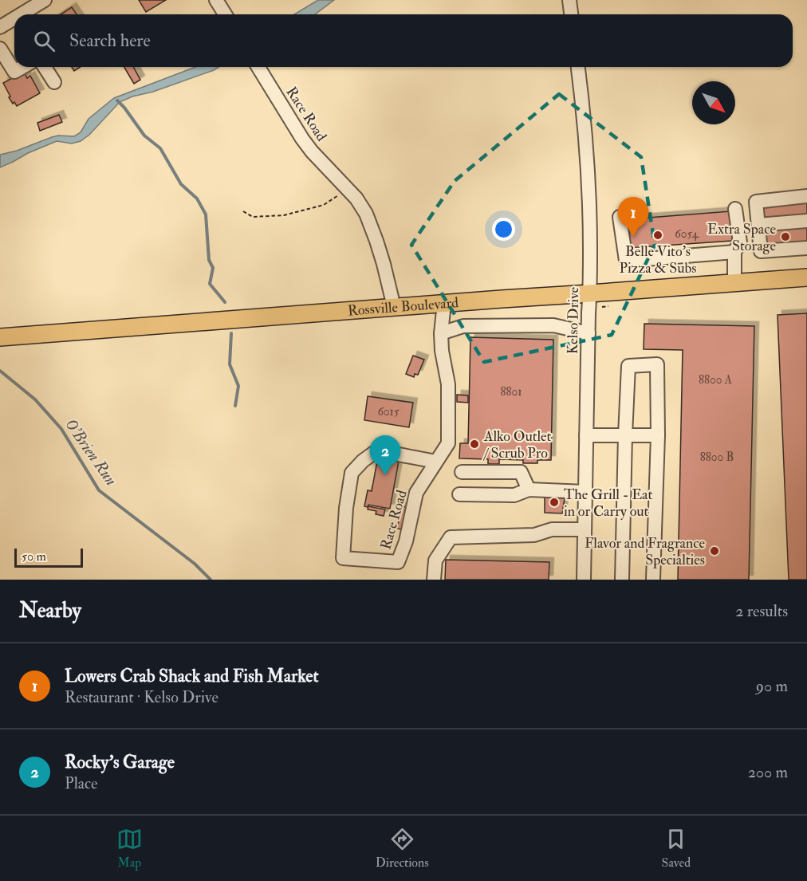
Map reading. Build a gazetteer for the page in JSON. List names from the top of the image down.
{
  "streets": {
    "main road": ["Rossville Boulevard"],
    "street": ["Race Road", "Kelso Drive"]
  },
  "crossings": [
    ["Race Road", "Rossville Boulevard"],
    ["Rossville Boulevard", "Kelso Drive"]
  ],
  "water": ["O'Brien Run"],
  "places": [
    "Belle Vito's Pizza & Subs",
    "Extra Space Storage",
    "Alko Outlet / Scrub Pro",
    "The Grill - Eat in or Carry out",
    "Flavor and Fragrance Specialties"
  ],
  "house_numbers": [
    "6054",
    "8800 A",
    "8801",
    "6015",
    "8800 B"
  ],
  "scale_bar": "50 m",
  "north": "bottom right",
  "page": {
    "search": "Search here",
    "pins": ["1", "2"],
    "scale": "50 m",
    "heading": ["Nearby", "2 results"],
    "list": [
      {
        "mark": "1",
        "name": "Lowers Crab Shack and Fish Market",
        "note": "Restaurant · Kelso Drive",
        "value": "90 m"
      },
      {
        "mark": "2",
        "name": "Rocky's Garage",
        "note": "Place",
        "value": "200 m"
      }
    ],
    "nav": ["Map", "Directions", "Saved"]
  }
}
